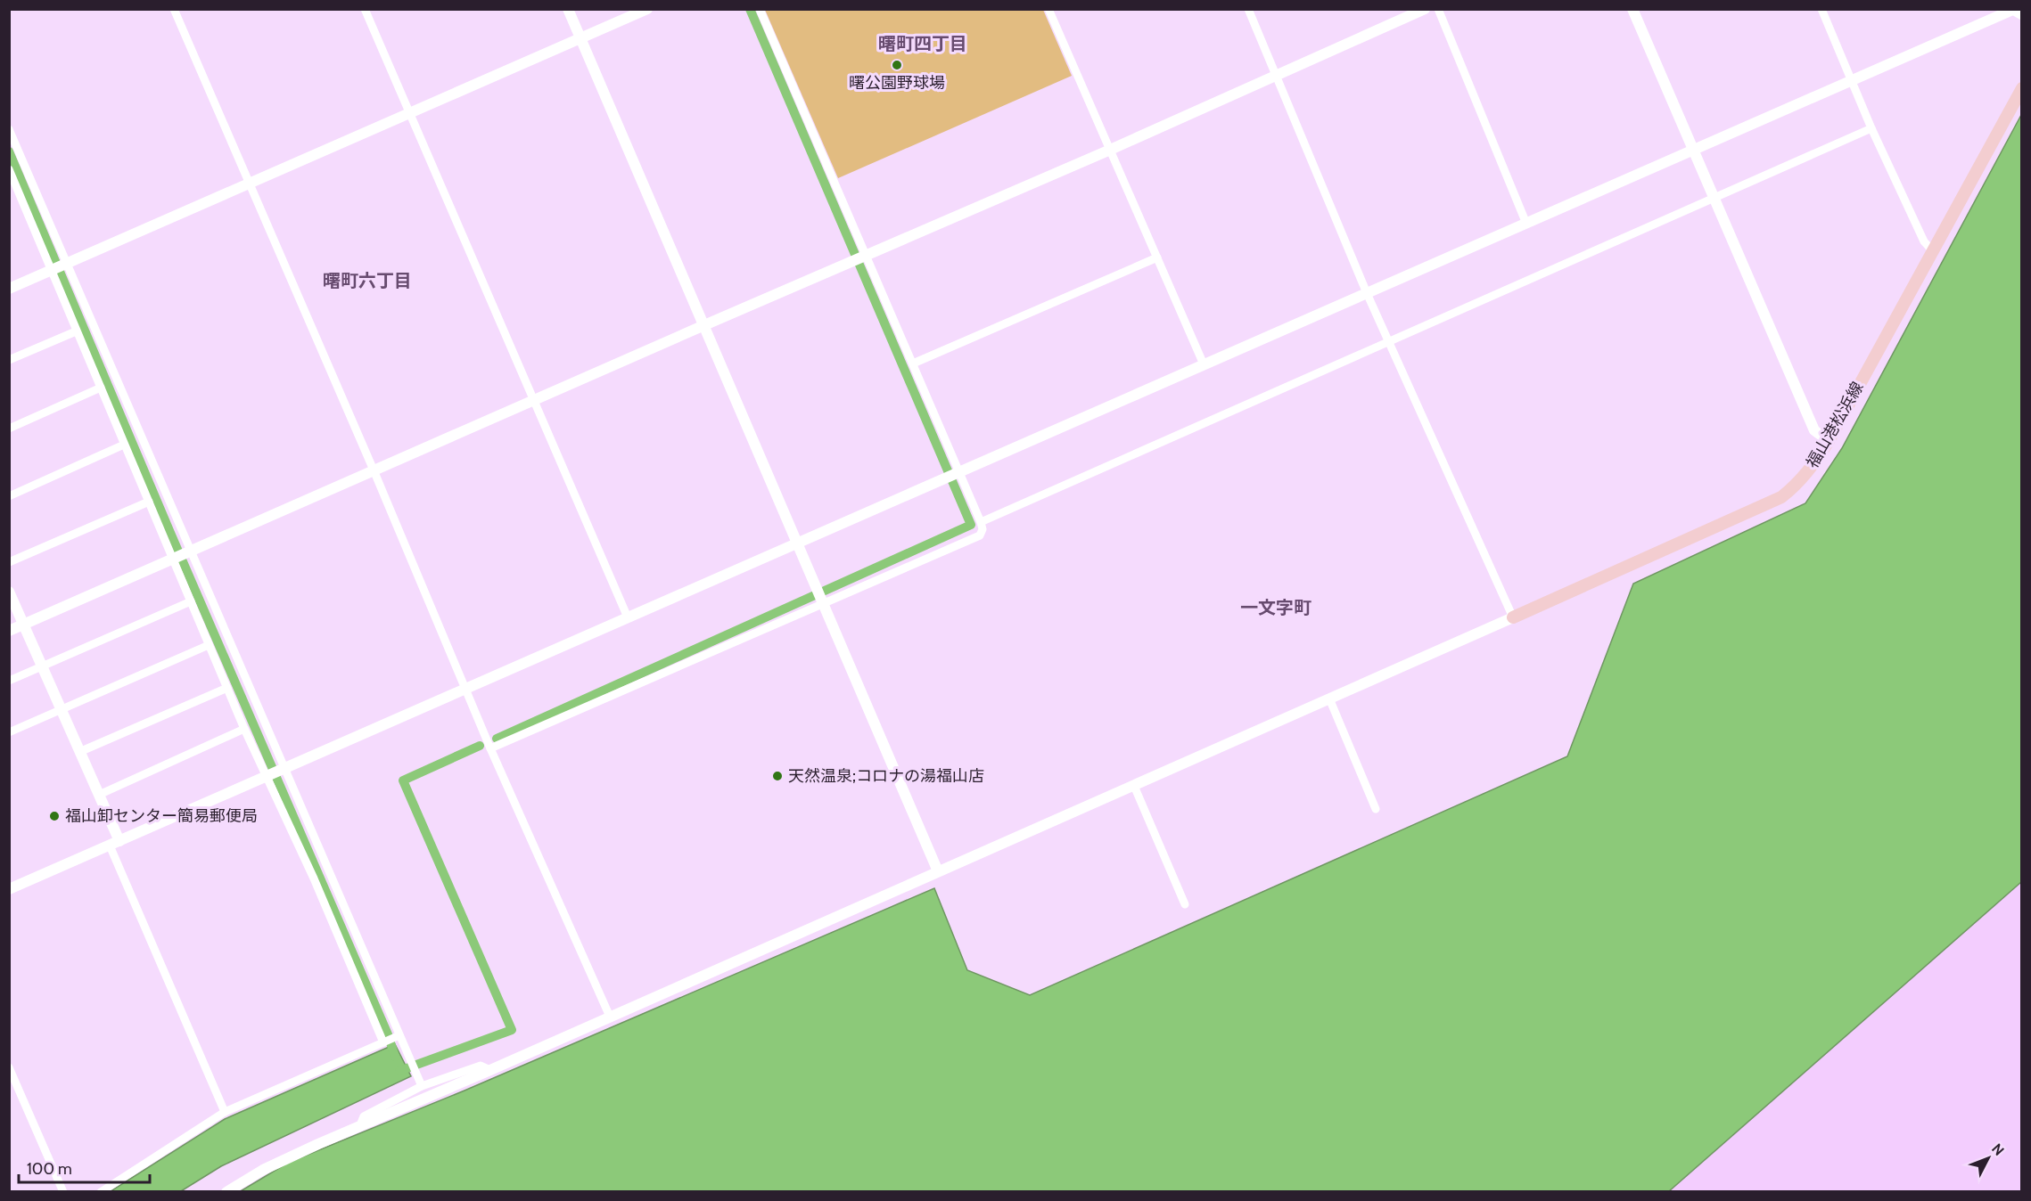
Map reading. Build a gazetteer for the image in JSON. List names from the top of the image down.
{
  "streets": {
    "main road": ["福山港松浜線"]
  },
  "districts": ["曙町四丁目", "曙町六丁目", "一文字町"],
  "places": ["曙公園野球場", "天然温泉;コロナの湯福山店", "福山卸センター簡易郵便局"],
  "scale_bar": "100 m",
  "north": "top right"
}
